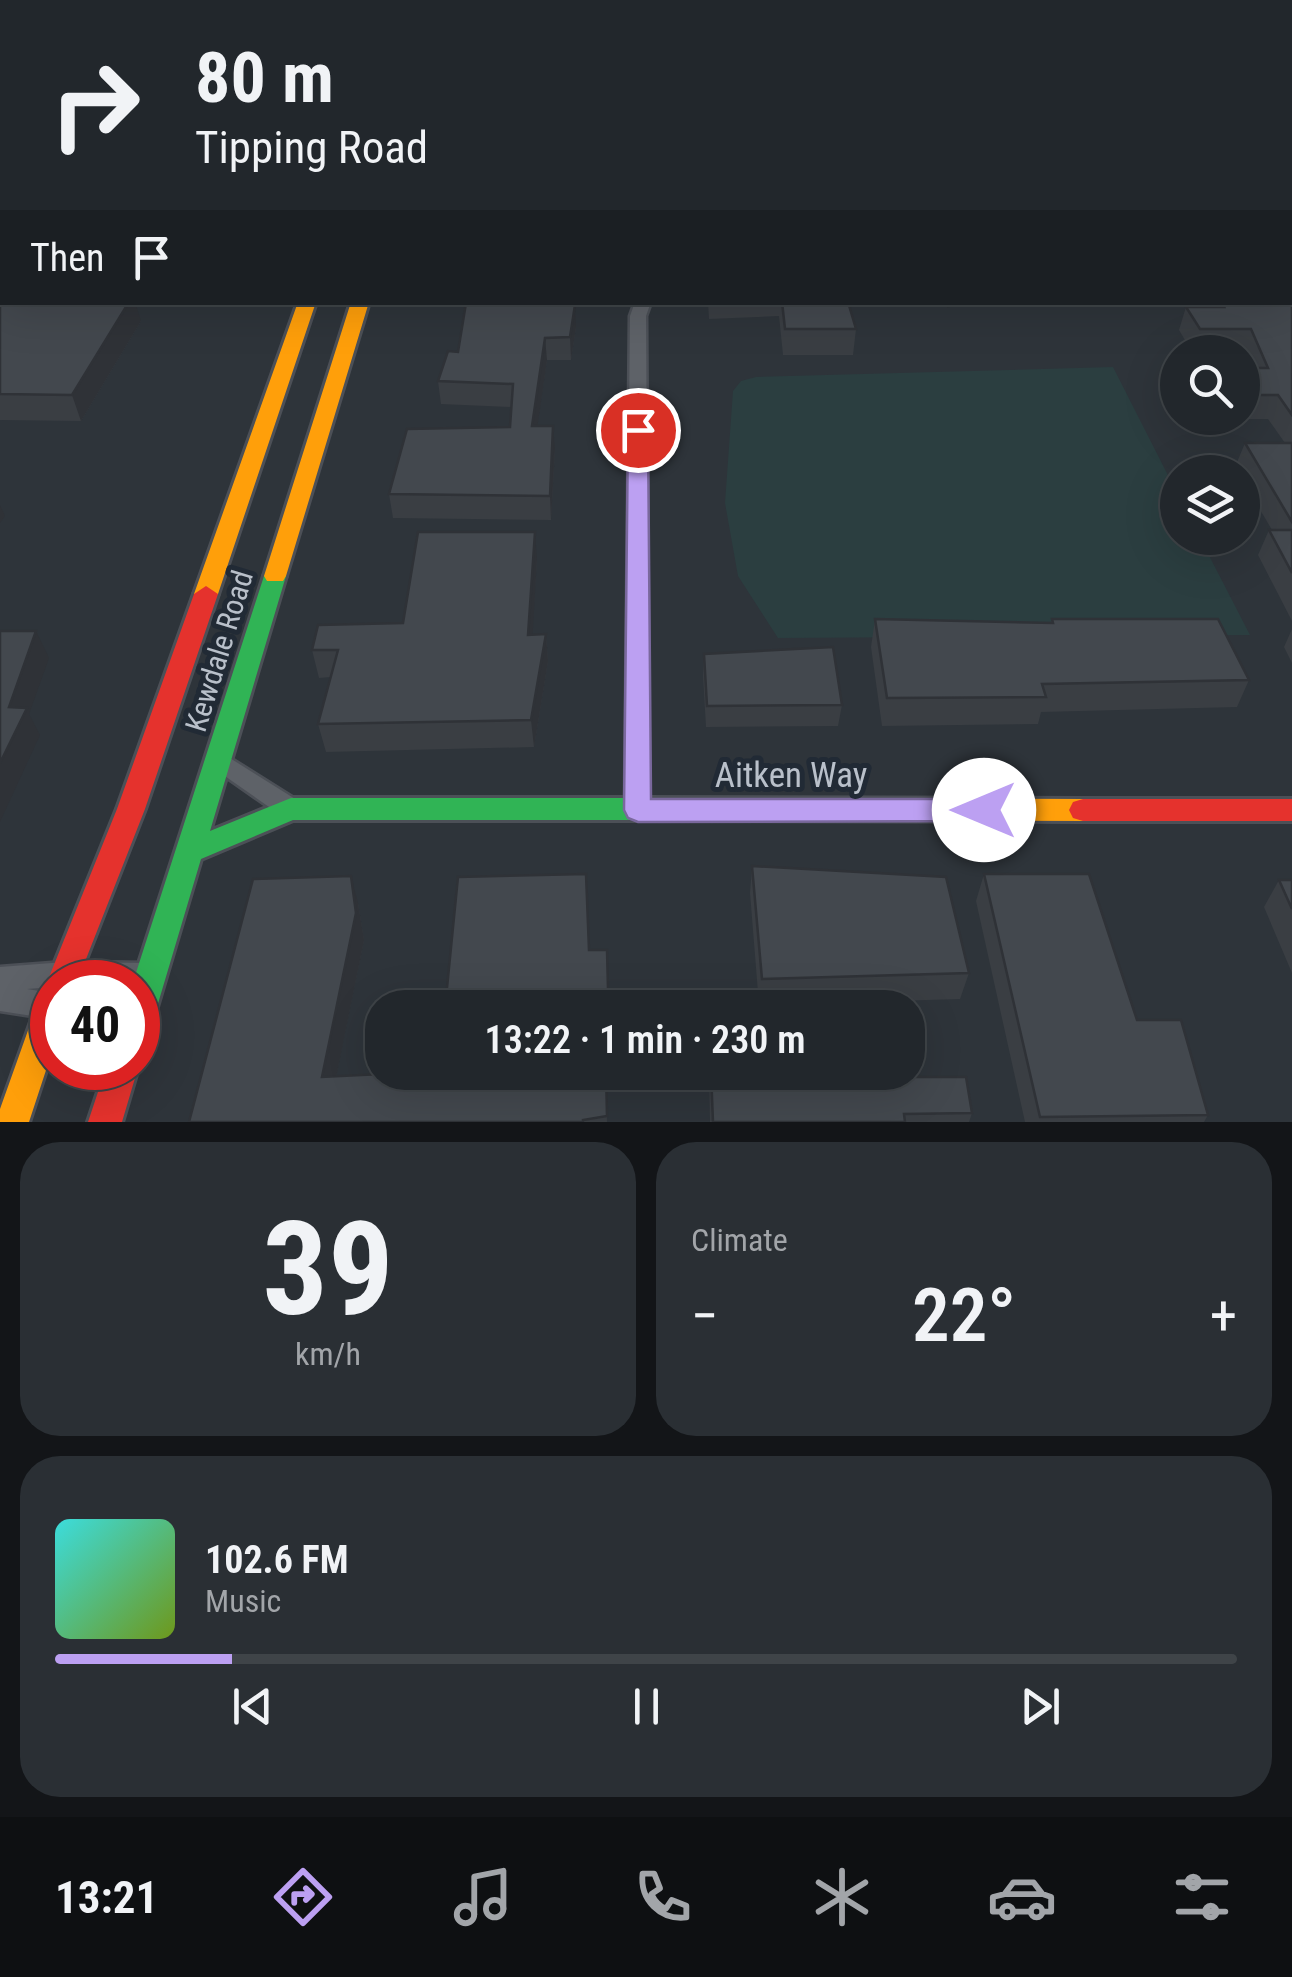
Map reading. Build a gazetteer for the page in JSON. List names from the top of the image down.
{
  "streets": {
    "main road": ["Kewdale Road", "Aitken Way"]
  },
  "crossings": [
    ["Kewdale Road", "Aitken Way"]
  ],
  "page": {
    "turn": ["80 m", "Tipping Road"],
    "then": "Then",
    "limit": "40",
    "trip": "13:22 · 1 min · 230 m",
    "tile": [
      ["39", "km/h"],
      "Climate"
    ],
    "heat": ["−", "22°", "+"],
    "song": ["102.6 FM", "Music"],
    "tabs": "13:21"
  }
}
